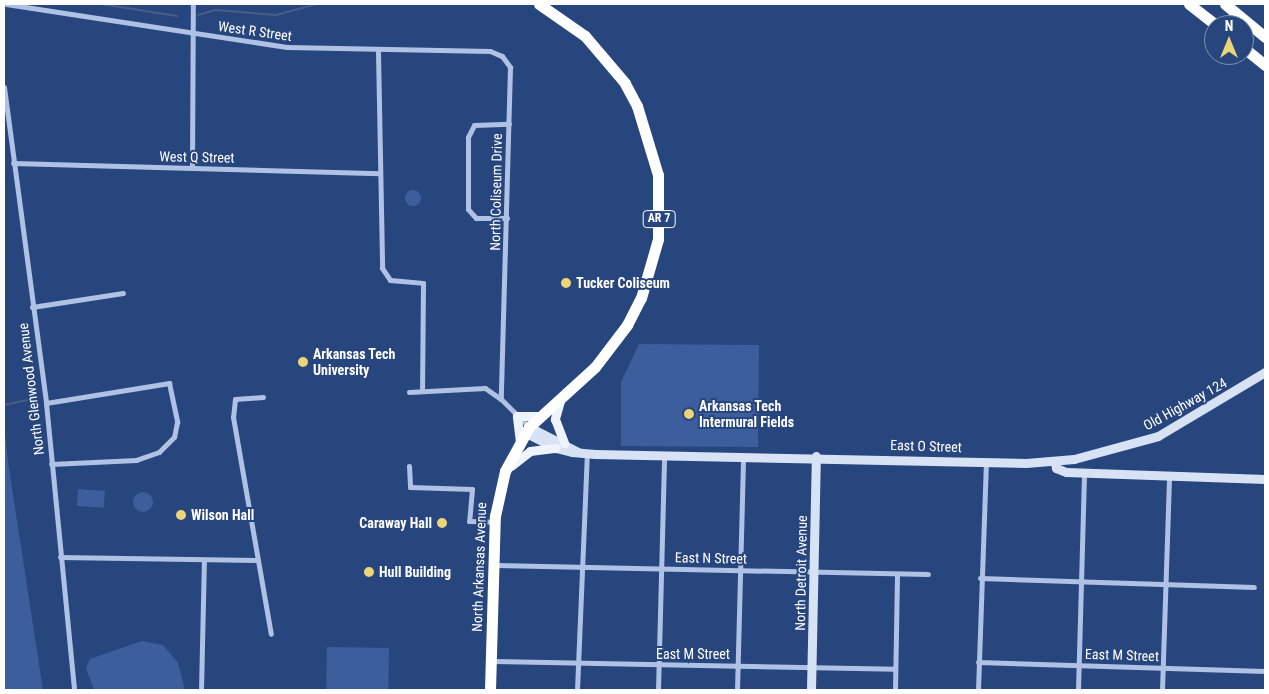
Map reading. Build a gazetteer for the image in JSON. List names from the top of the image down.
{
  "streets": {
    "highway": ["AR 7", "North Arkansas Avenue"],
    "street": [
      "West R Street",
      "West Q Street",
      "North Coliseum Drive",
      "North Glenwood Avenue",
      "Old Highway 124",
      "East O Street",
      "East N Street",
      "North Detroit Avenue",
      "East M Street"
    ]
  },
  "crossings": [
    ["West R Street", "North Coliseum Drive"],
    ["West Q Street", "North Glenwood Avenue"],
    ["Old Highway 124", "East O Street"],
    ["East O Street", "North Arkansas Avenue"],
    ["East O Street", "North Detroit Avenue"],
    ["East N Street", "North Arkansas Avenue"],
    ["East N Street", "North Detroit Avenue"],
    ["North Arkansas Avenue", "East M Street"],
    ["North Detroit Avenue", "East M Street"]
  ],
  "places": [
    "Tucker Coliseum",
    "Arkansas Tech University",
    "Arkansas Tech Intermural Fields",
    "Wilson Hall",
    "Caraway Hall",
    "Hull Building"
  ],
  "north": "top"
}
